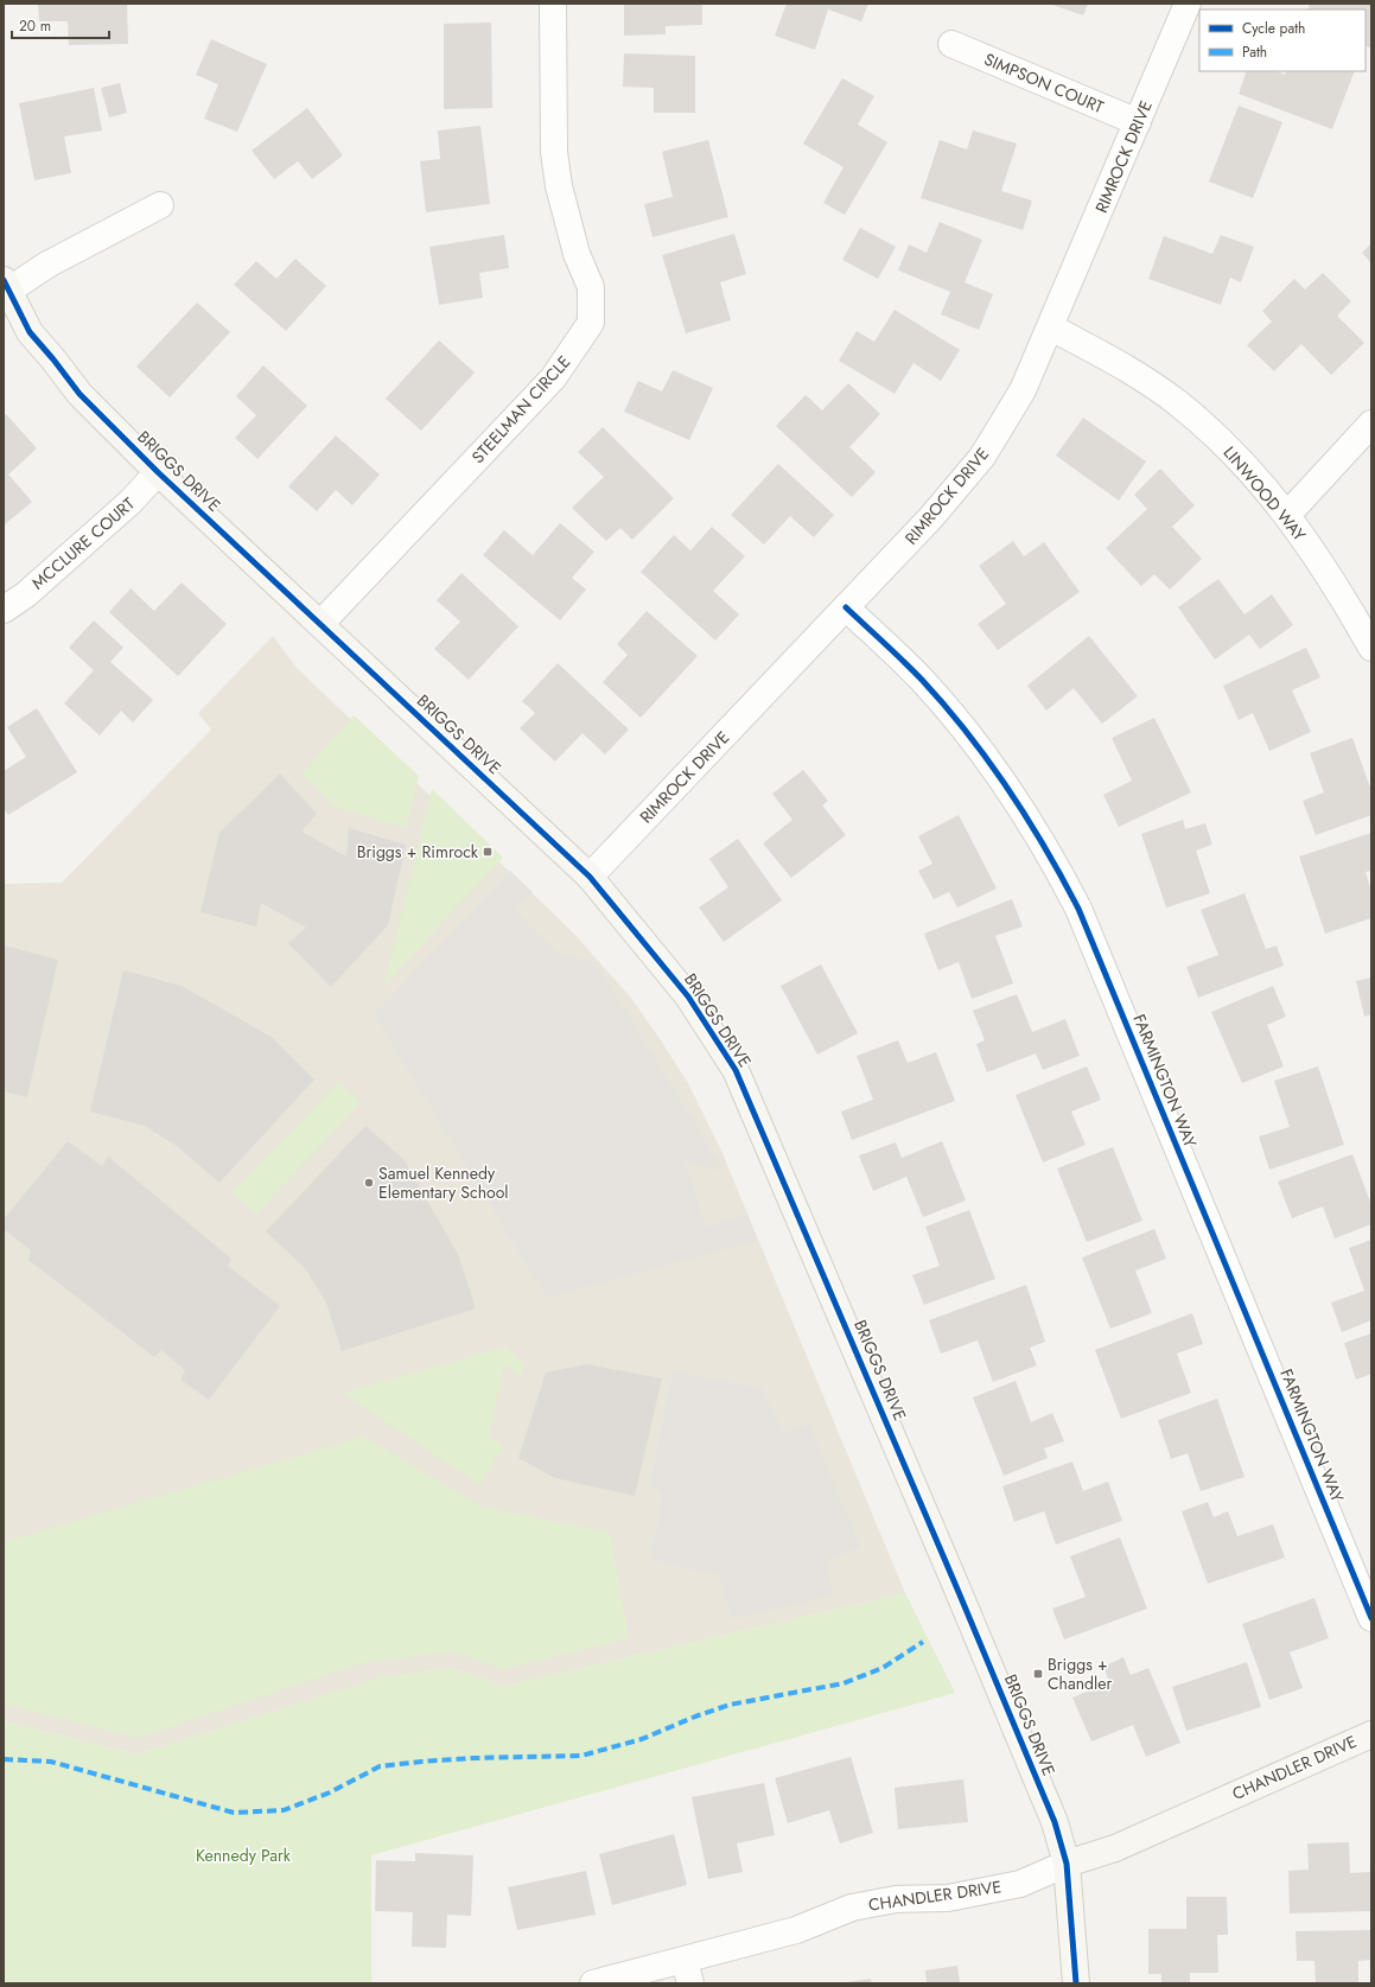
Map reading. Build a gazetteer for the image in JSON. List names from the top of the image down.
{
  "streets": {
    "street": [
      "SIMPSON COURT",
      "RIMROCK DRIVE",
      "STEELMAN CIRCLE",
      "BRIGGS DRIVE",
      "LINWOOD WAY",
      "MCCLURE COURT",
      "FARMINGTON WAY",
      "CHANDLER DRIVE"
    ]
  },
  "crossings": [
    ["SIMPSON COURT", "RIMROCK DRIVE"],
    ["RIMROCK DRIVE", "BRIGGS DRIVE"],
    ["RIMROCK DRIVE", "LINWOOD WAY"],
    ["RIMROCK DRIVE", "FARMINGTON WAY"],
    ["STEELMAN CIRCLE", "BRIGGS DRIVE"],
    ["BRIGGS DRIVE", "MCCLURE COURT"],
    ["BRIGGS DRIVE", "CHANDLER DRIVE"]
  ],
  "parks": ["Kennedy Park"],
  "places": {
    "transit": ["Briggs + Rimrock", "Briggs + Chandler"],
    "other": ["Samuel Kennedy Elementary School"]
  },
  "legend": ["Cycle path", "Path"],
  "scale_bar": "20 m"
}
